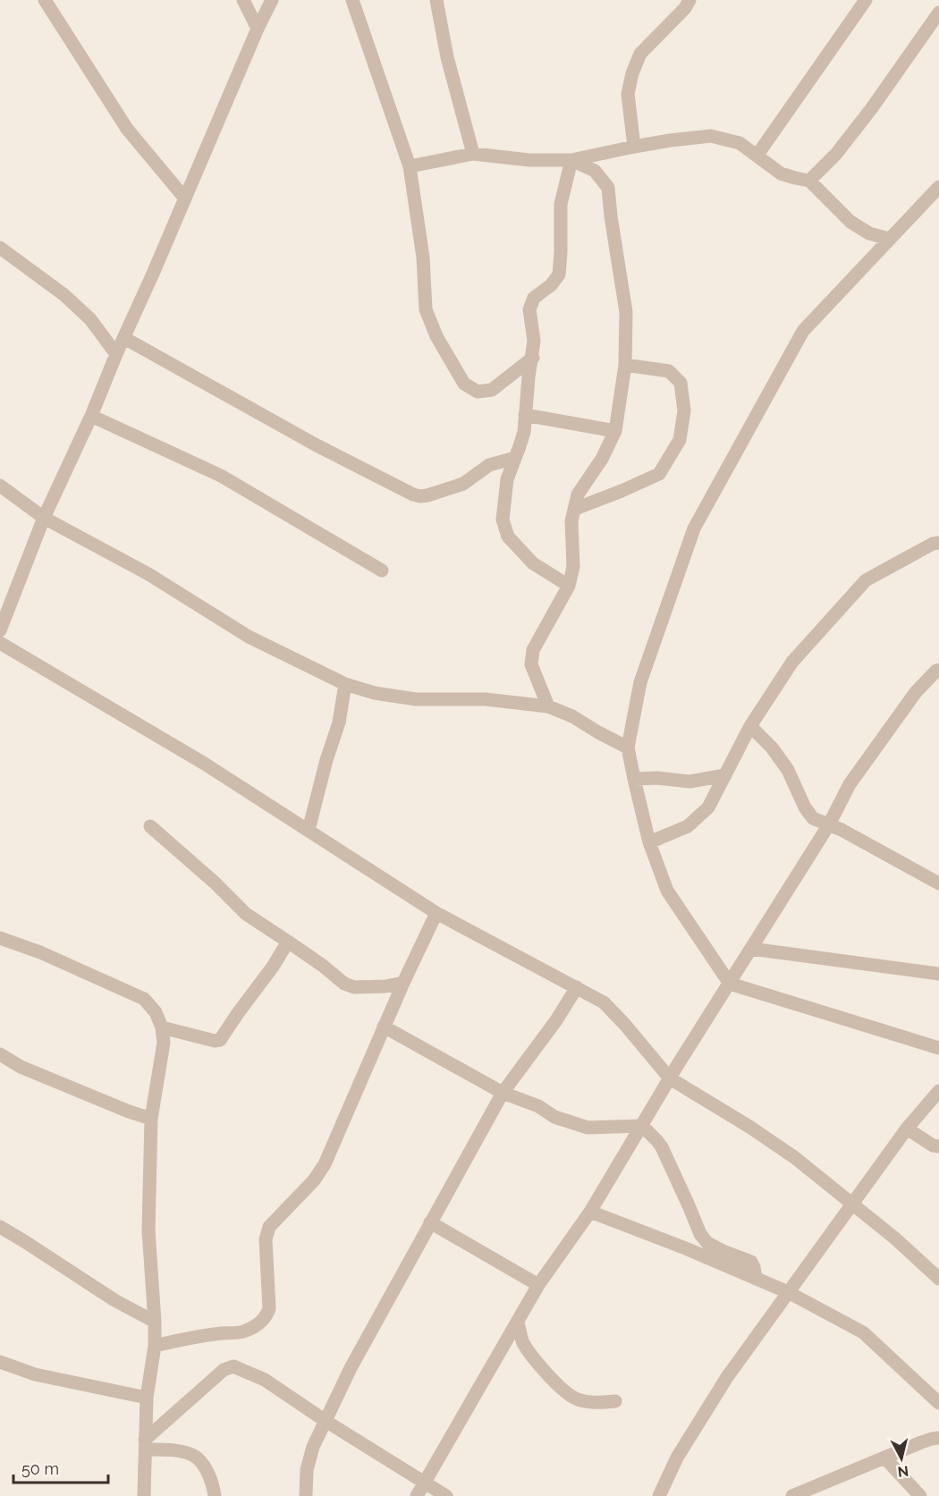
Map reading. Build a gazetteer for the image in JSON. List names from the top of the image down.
{
  "scale_bar": "50 m",
  "north": "bottom"
}
